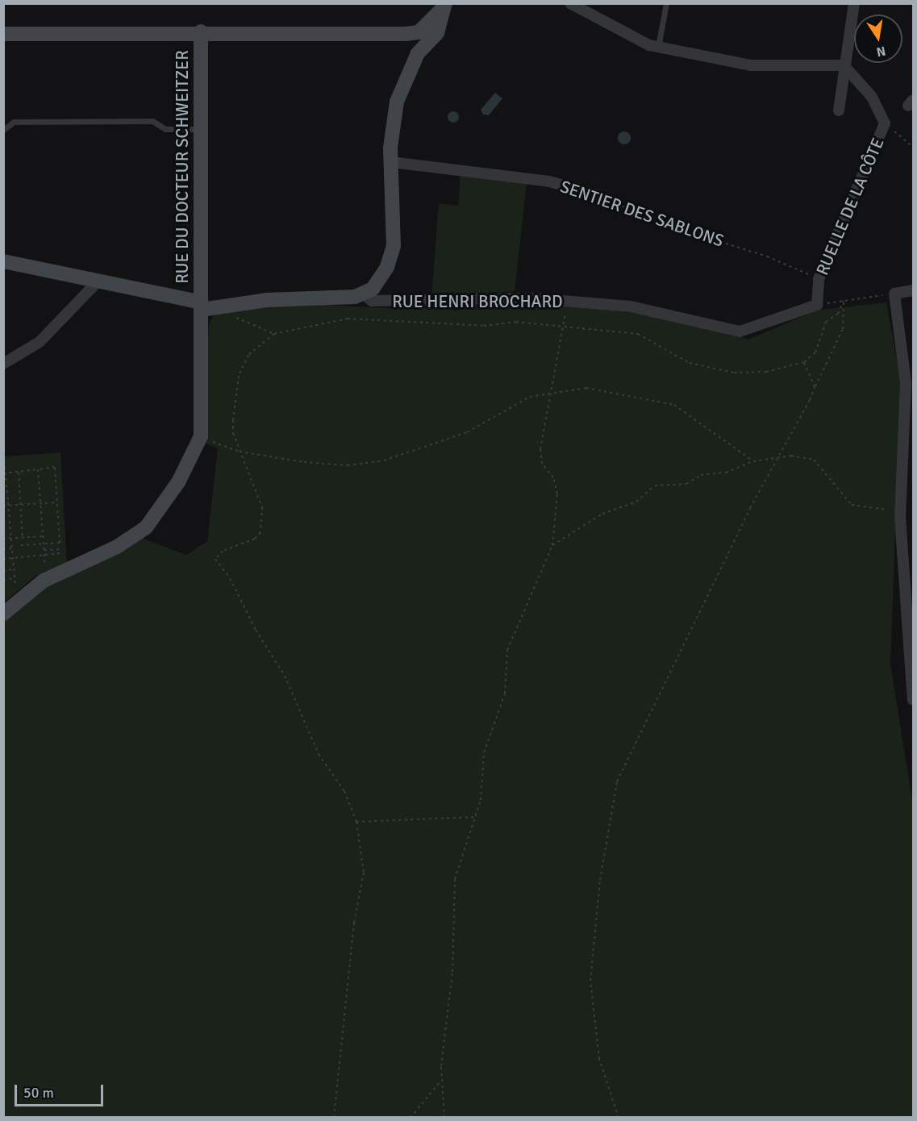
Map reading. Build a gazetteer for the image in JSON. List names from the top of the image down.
{
  "streets": {
    "main road": ["RUE DU DOCTEUR SCHWEITZER"],
    "street": ["RUELLE DE LA CÔTE", "SENTIER DES SABLONS", "RUE HENRI BROCHARD"]
  },
  "crossings": [
    ["RUELLE DE LA CÔTE", "RUE HENRI BROCHARD"]
  ],
  "scale_bar": "50 m",
  "north": "bottom"
}
